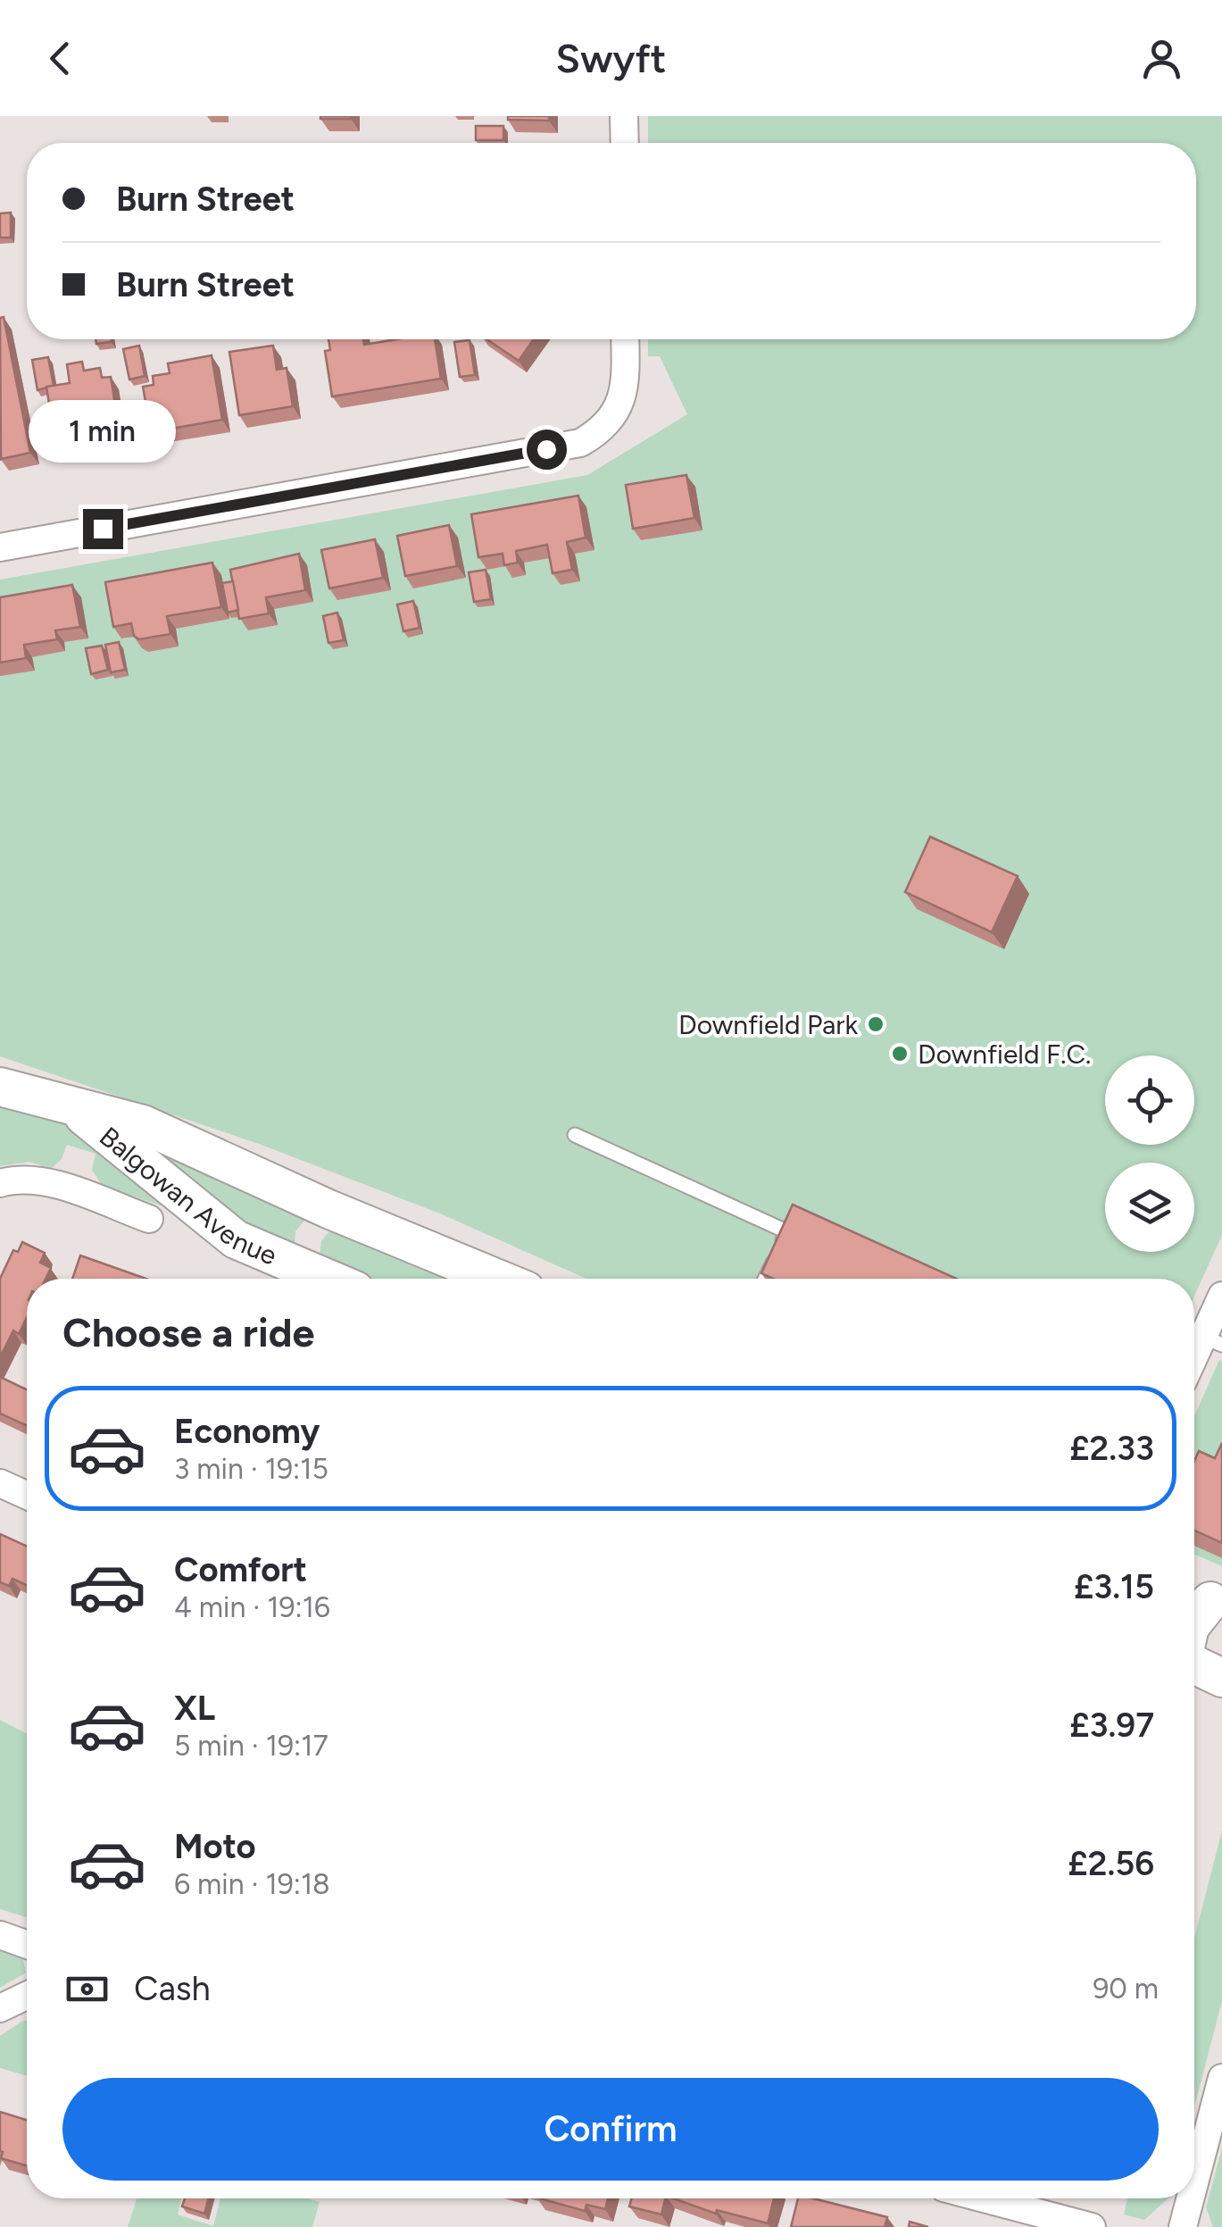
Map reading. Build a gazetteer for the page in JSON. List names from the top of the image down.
{
  "streets": {
    "street": ["Balgowan Avenue"]
  },
  "places": ["Downfield Park", "Downfield F.C."],
  "page": {
    "header": "Swyft",
    "banner": ["Burn Street", "Burn Street"],
    "bubble": "1 min",
    "heading": "Choose a ride",
    "list": [
      {
        "name": "Economy",
        "note": "3 min · 19:15",
        "value": "£2.33"
      },
      {
        "name": "Comfort",
        "note": "4 min · 19:16",
        "value": "£3.15"
      },
      {
        "name": "XL",
        "note": "5 min · 19:17",
        "value": "£3.97"
      },
      {
        "name": "Moto",
        "note": "6 min · 19:18",
        "value": "£2.56"
      }
    ],
    "pay": ["Cash", "90 m"],
    "buttons": "Confirm"
  }
}
